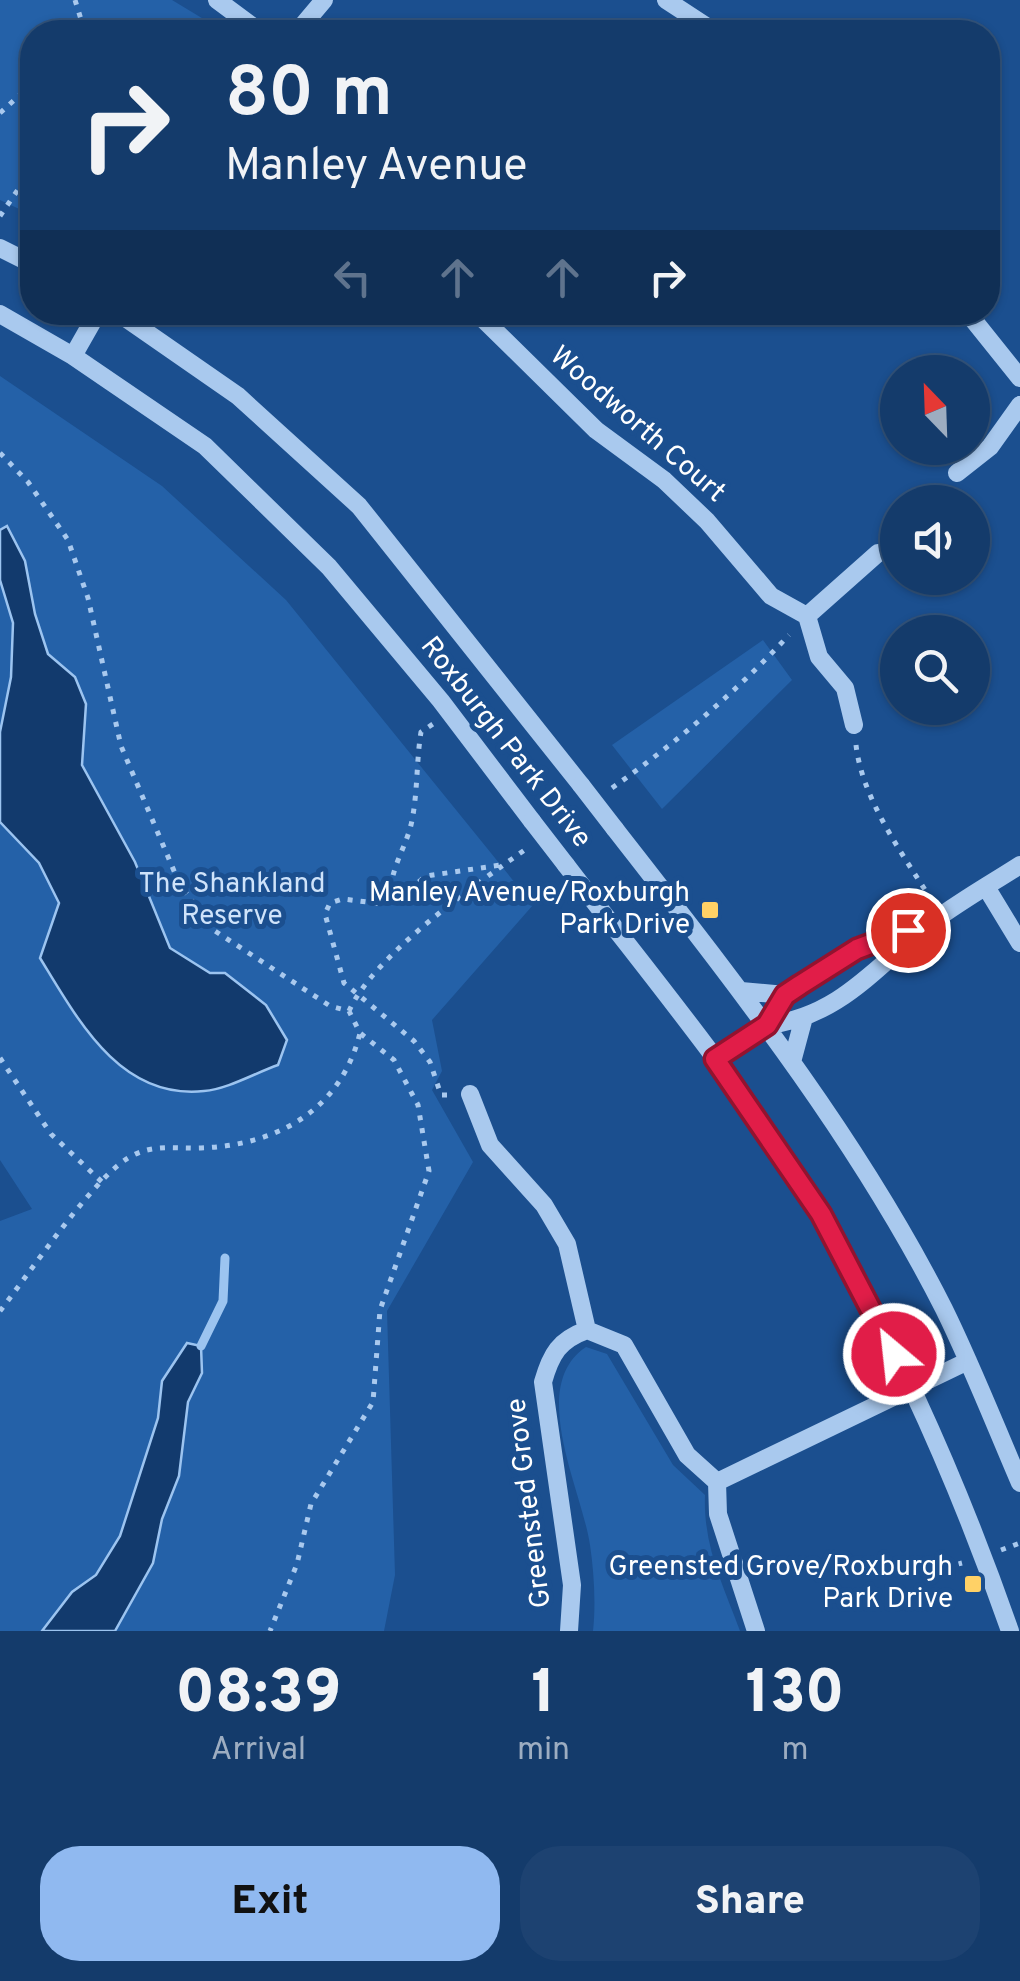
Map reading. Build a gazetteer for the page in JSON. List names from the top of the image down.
{
  "streets": {
    "street": ["Woodworth Court", "Roxburgh Park Drive", "Greensted Grove"]
  },
  "parks": ["The Shankland Reserve"],
  "places": {
    "transit": ["Manley Avenue/Roxburgh Park Drive", "Greensted Grove/Roxburgh Park Drive"]
  },
  "north": "top left",
  "page": {
    "turn": ["80 m", "Manley Avenue"],
    "eta": [
      "08:39",
      "Arrival",
      "1",
      "min",
      "130",
      "m"
    ],
    "buttons": ["Exit", "Share"]
  }
}
